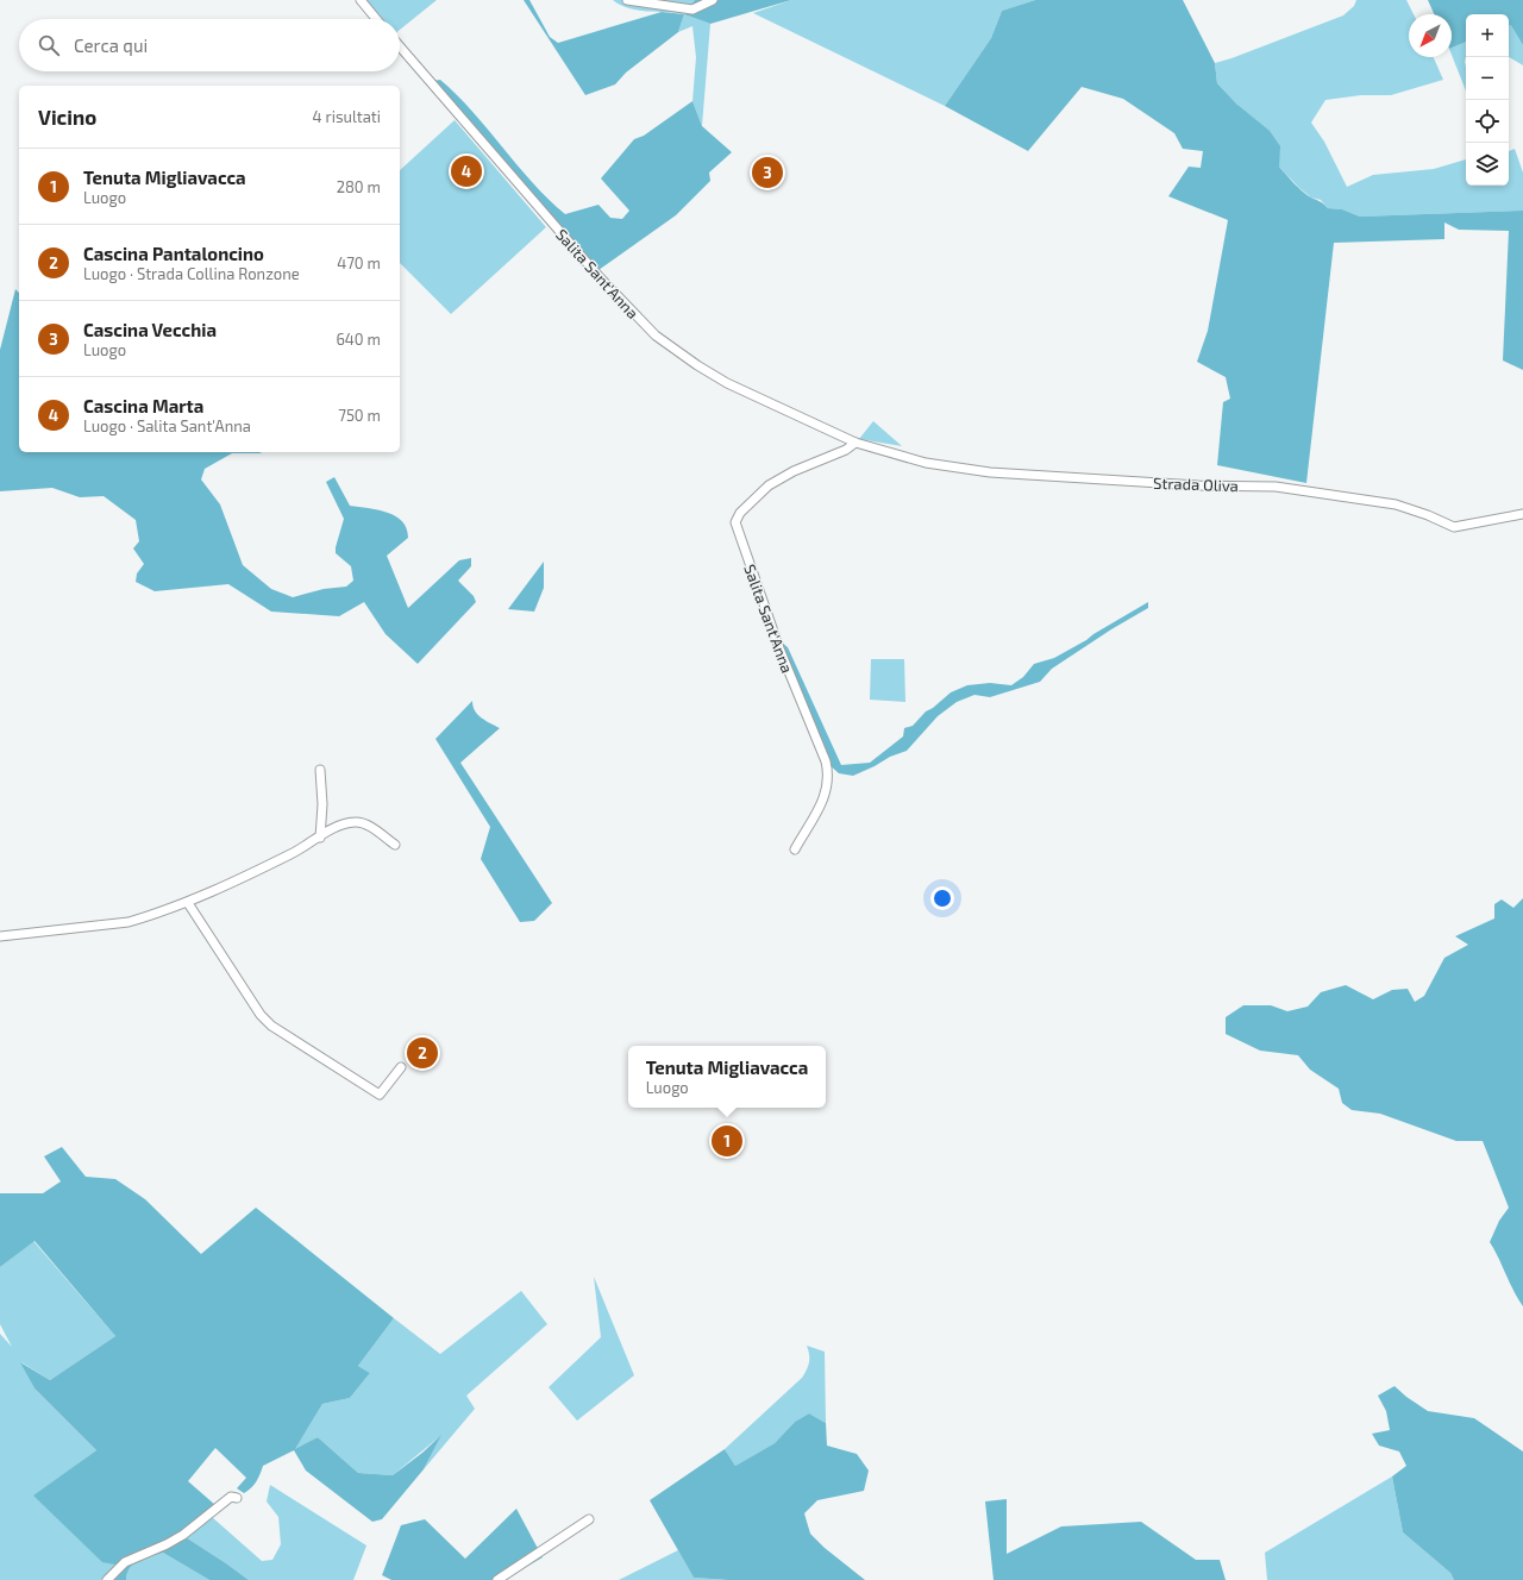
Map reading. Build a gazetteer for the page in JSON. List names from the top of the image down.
{
  "streets": {
    "street": ["Salita Sant'Anna", "Strada Oliva"]
  },
  "crossings": [
    ["Salita Sant'Anna", "Strada Oliva"]
  ],
  "north": "bottom left",
  "page": {
    "map_buttons": ["+", "−"],
    "search": "Cerca qui",
    "heading": ["Vicino", "4 risultati"],
    "list": [
      {
        "mark": "1",
        "name": "Tenuta Migliavacca",
        "note": "Luogo",
        "value": "280 m"
      },
      {
        "mark": "2",
        "name": "Cascina Pantaloncino",
        "note": "Luogo · Strada Collina Ronzone",
        "value": "470 m"
      },
      {
        "mark": "3",
        "name": "Cascina Vecchia",
        "note": "Luogo",
        "value": "640 m"
      },
      {
        "mark": "4",
        "name": "Cascina Marta",
        "note": "Luogo · Salita Sant'Anna",
        "value": "750 m"
      }
    ],
    "pins": [
      "4",
      "3",
      "2",
      "1"
    ],
    "popup": ["Tenuta Migliavacca", "Luogo"]
  }
}
